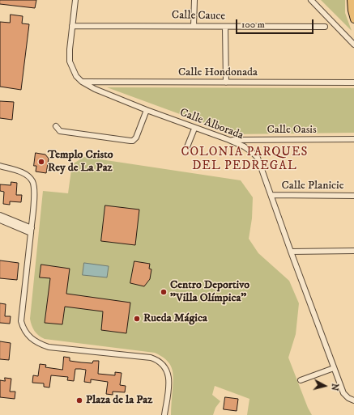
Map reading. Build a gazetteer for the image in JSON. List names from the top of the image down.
{
  "streets": {
    "street": [
      "Calle Cauce",
      "Calle Hondonada",
      "Calle Alborada",
      "Calle Oasis",
      "Calle Planicie"
    ]
  },
  "crossings": [
    ["Calle Cauce", "Calle Alborada"],
    ["Calle Hondonada", "Calle Alborada"],
    ["Calle Alborada", "Calle Oasis"],
    ["Calle Alborada", "Calle Planicie"]
  ],
  "districts": ["COLONIA PARQUES DEL PEDREGAL"],
  "places": [
    "Templo Cristo Rey de La Paz",
    "Centro Deportivo \"Villa Olímpica\"",
    "Rueda Mágica",
    "Plaza de la Paz"
  ],
  "scale_bar": "100 m",
  "north": "right"
}
